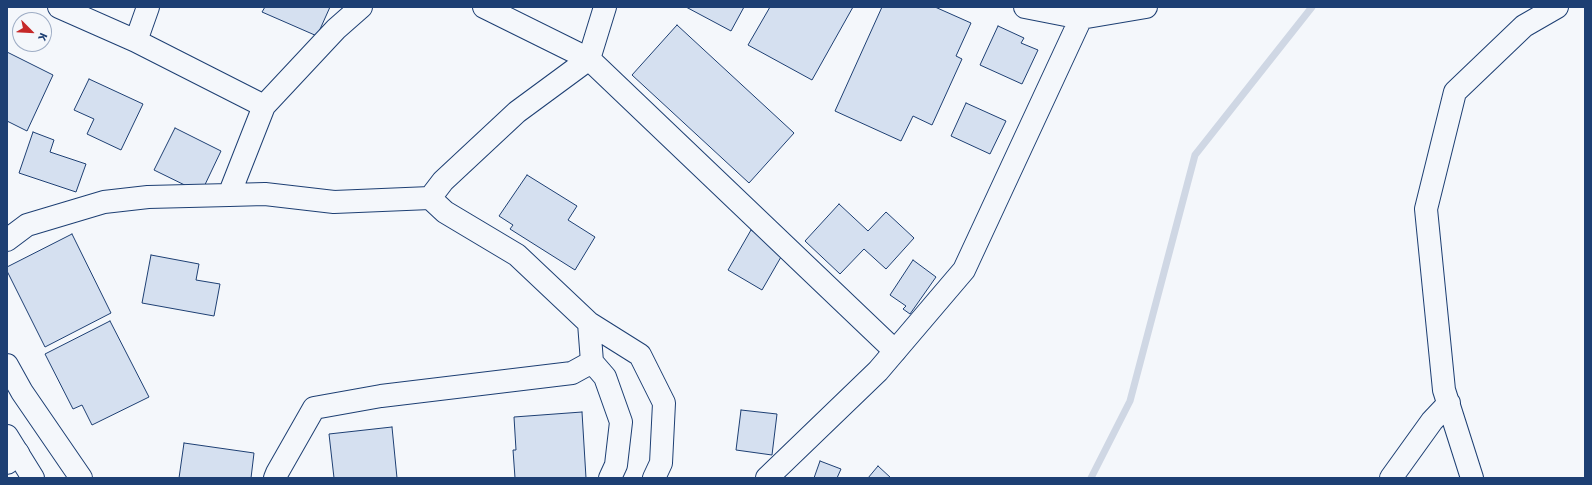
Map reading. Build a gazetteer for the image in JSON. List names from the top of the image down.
{
  "north": "bottom right"
}
